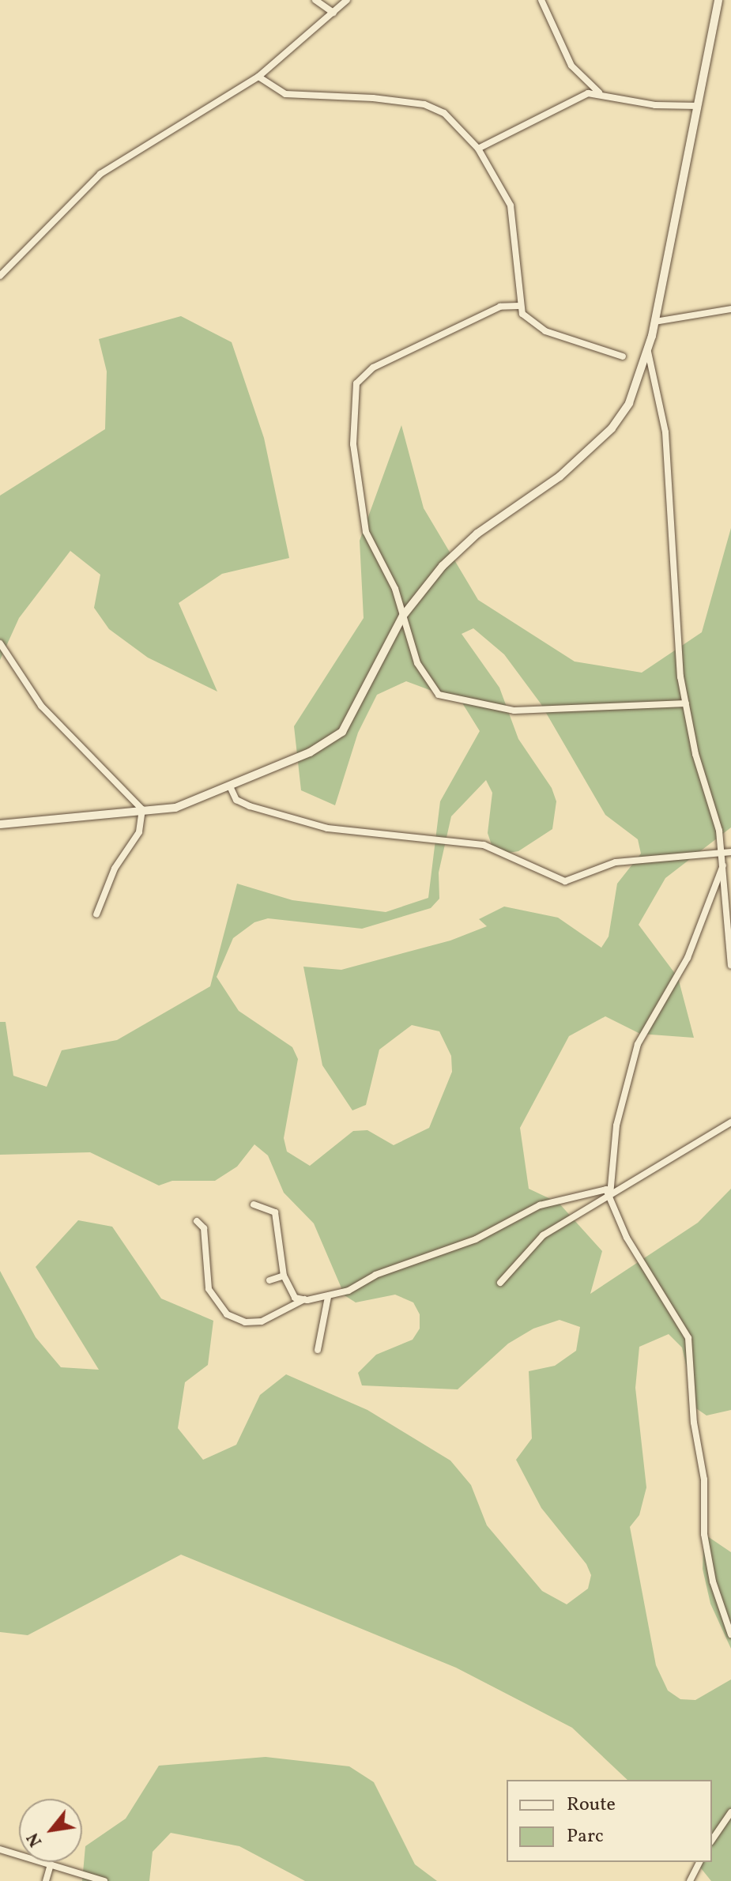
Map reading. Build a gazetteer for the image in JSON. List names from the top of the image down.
{
  "legend": ["Route", "Parc"],
  "north": "bottom left"
}
